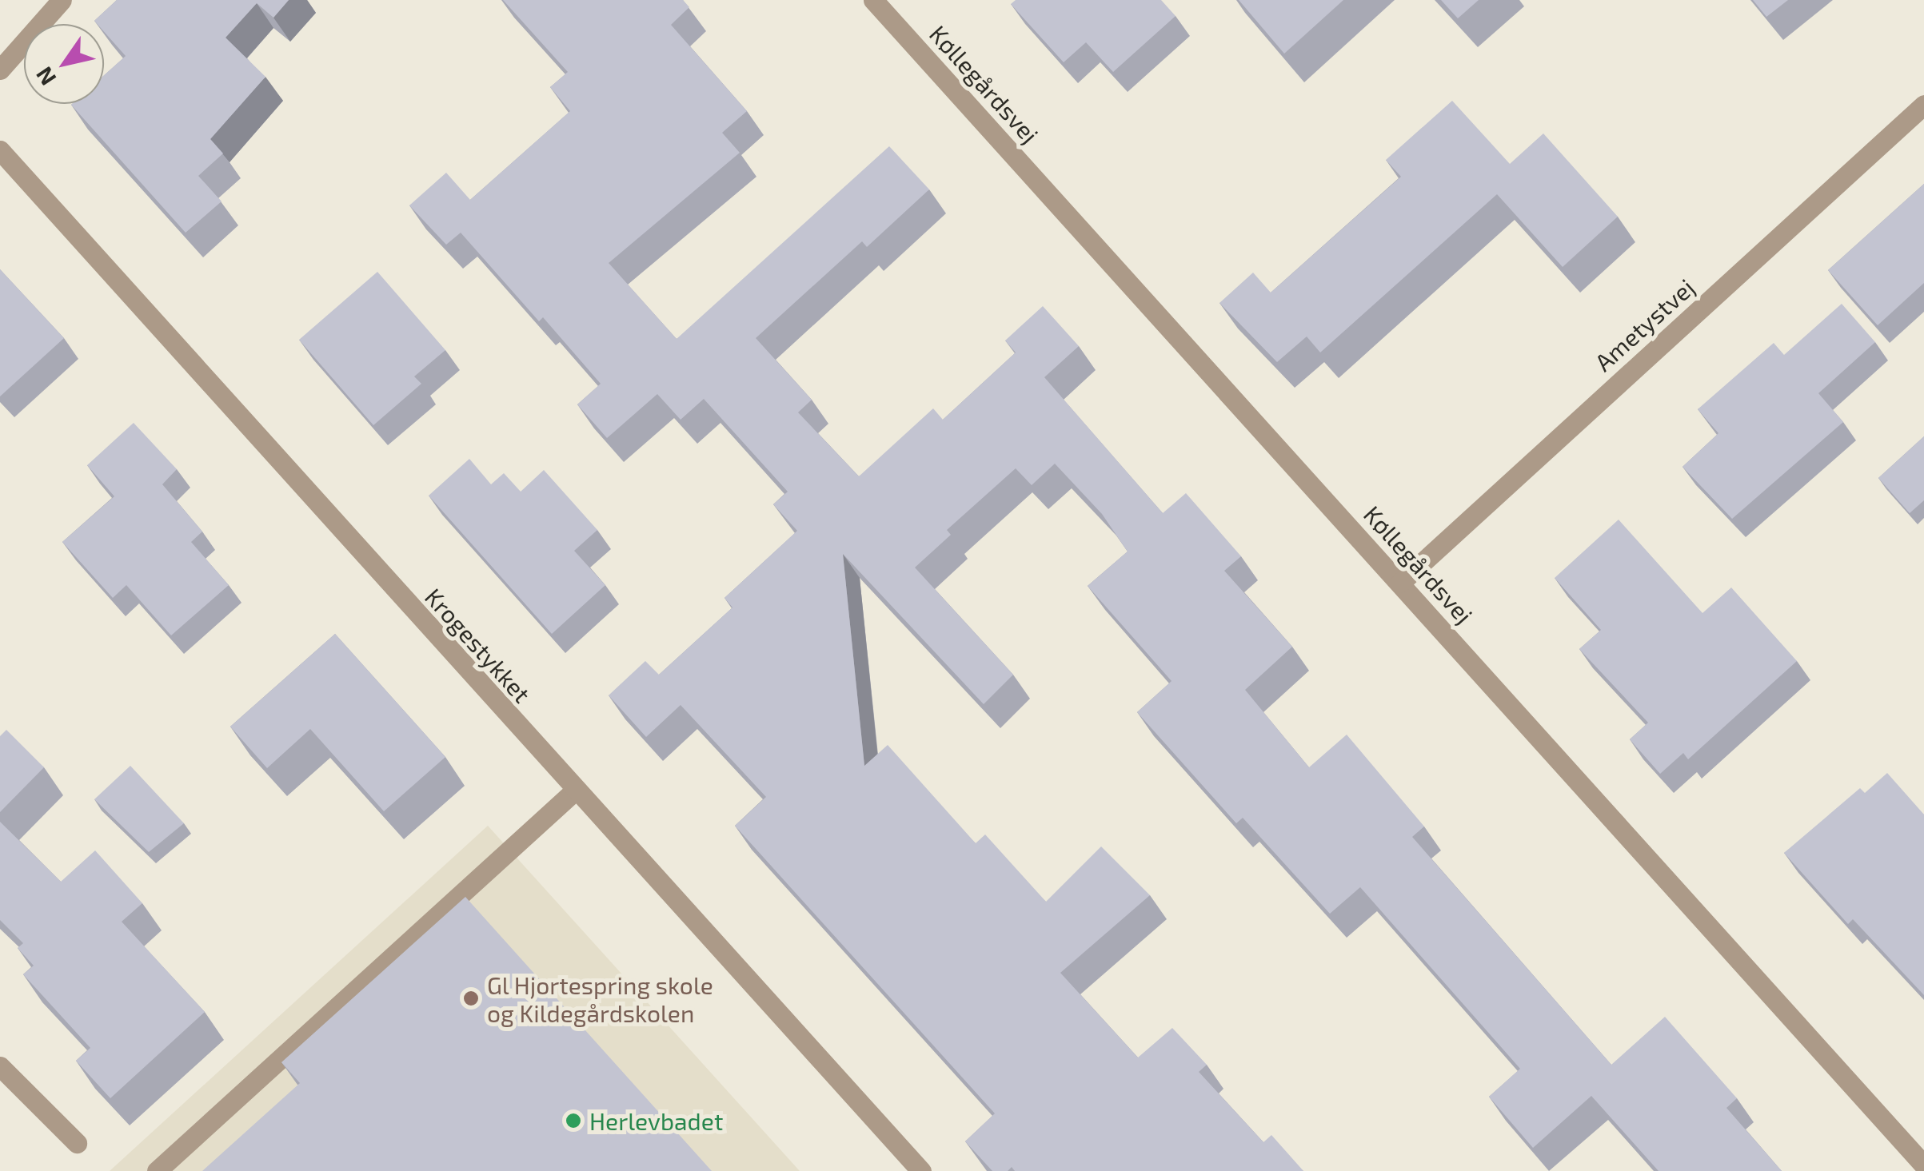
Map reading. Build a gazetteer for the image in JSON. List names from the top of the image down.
{
  "streets": {
    "street": ["Køllegårdsvej", "Ametystvej", "Krogestykket"]
  },
  "crossings": [
    ["Køllegårdsvej", "Ametystvej"]
  ],
  "places": ["Gl Hjortespring skole og Kildegårdskolen", "Herlevbadet"],
  "north": "bottom left"
}
